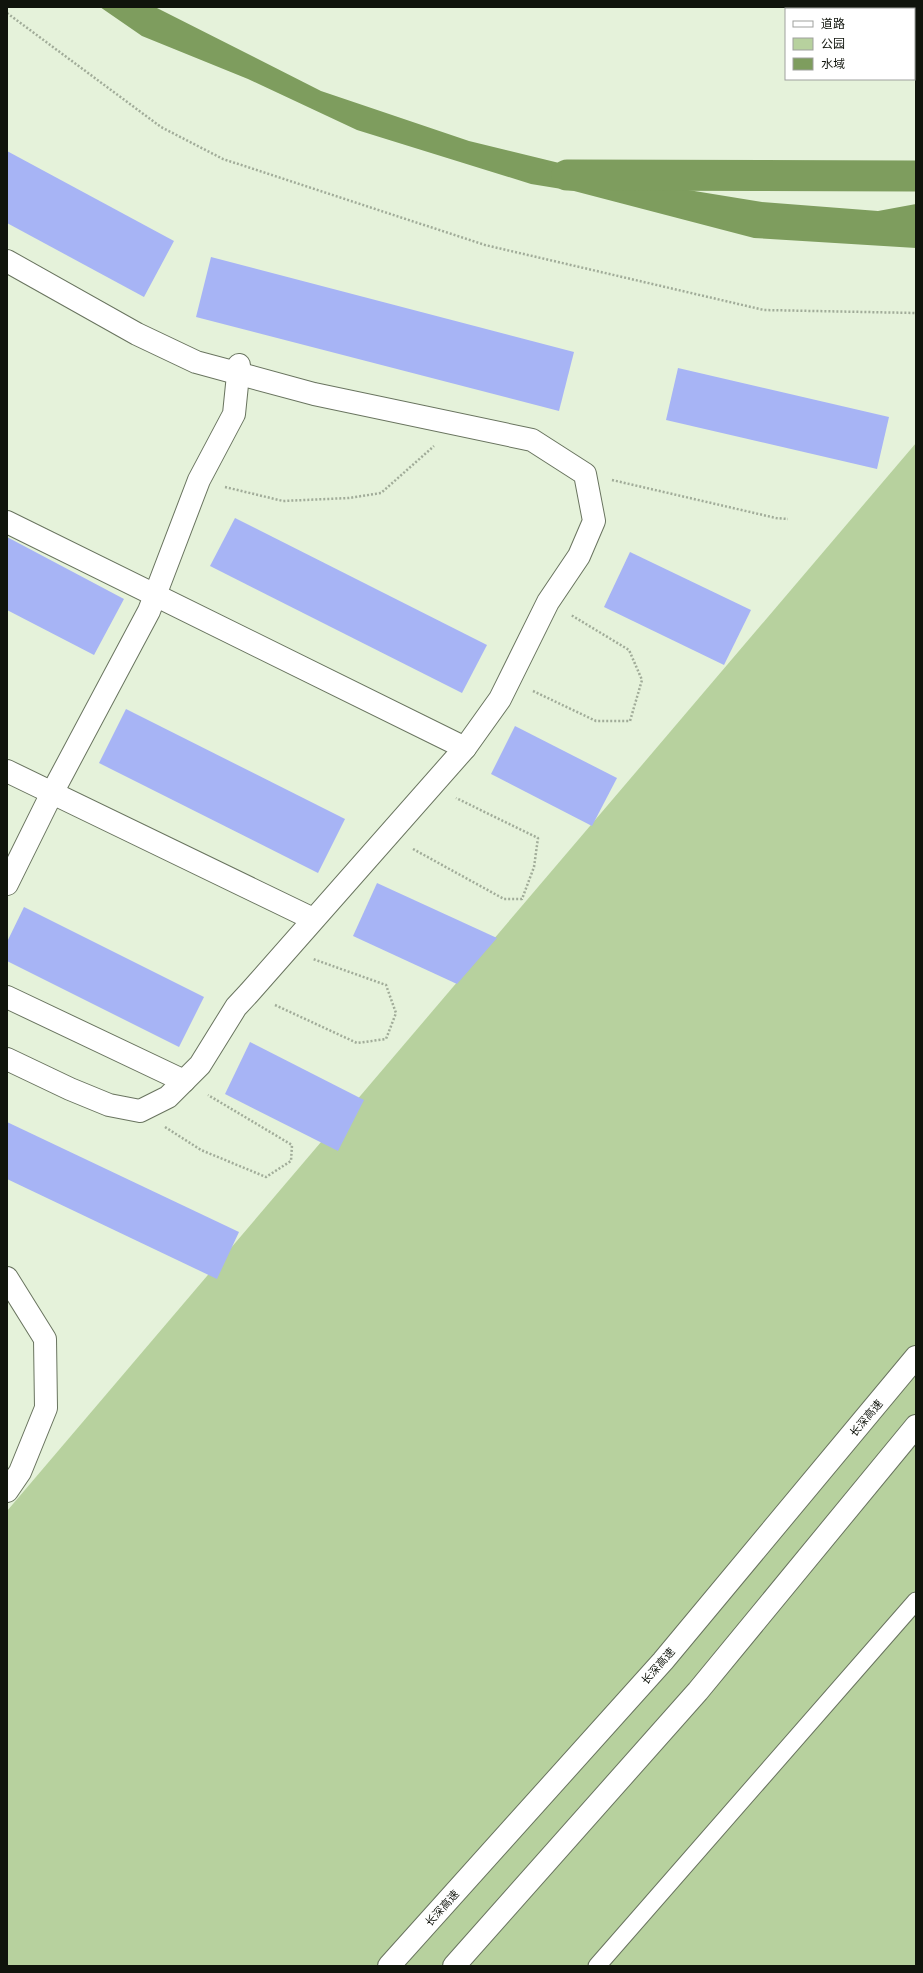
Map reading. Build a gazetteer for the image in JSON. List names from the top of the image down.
{
  "streets": {
    "main road": ["长深高速"]
  },
  "legend": ["道路", "公园", "水域"]
}
